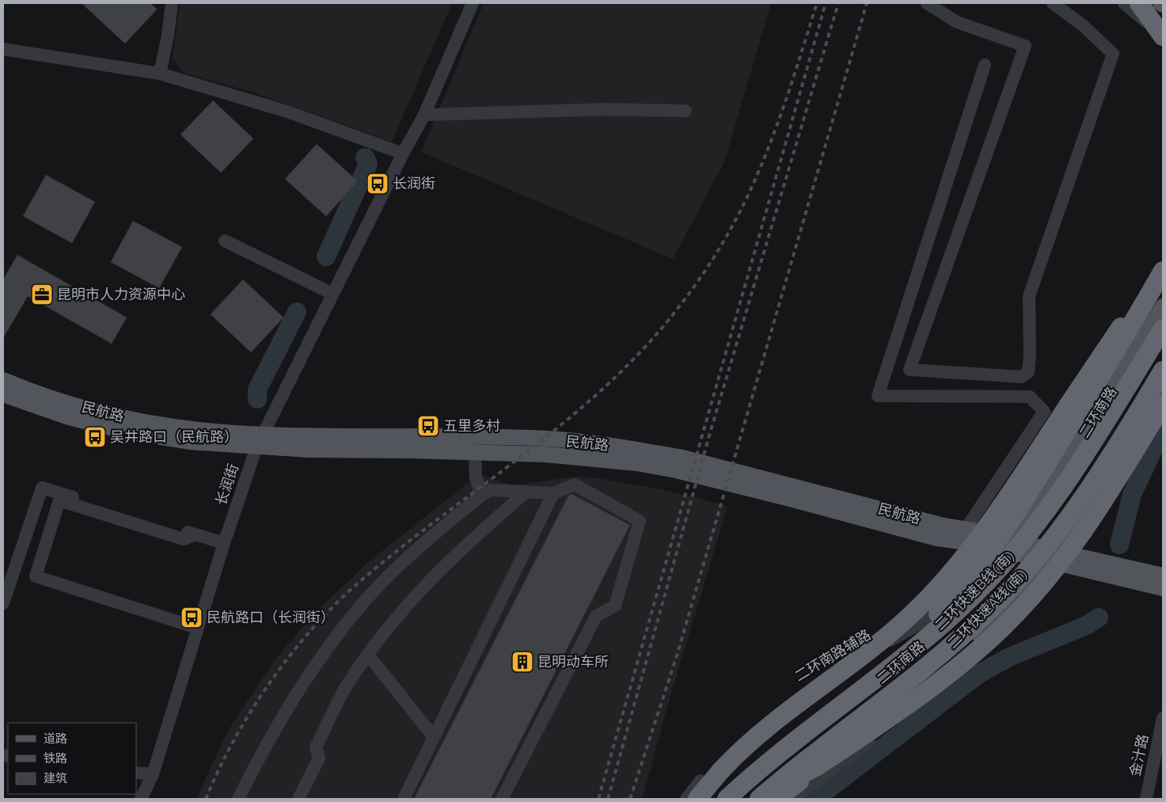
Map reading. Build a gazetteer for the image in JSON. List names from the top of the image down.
{
  "streets": {
    "highway": ["二环快速B线(南)", "二环快速A线(南)"],
    "main road": ["民航路", "二环南路"],
    "street": ["长润街", "二环南路辅路", "金汁路"]
  },
  "crossings": [
    ["民航路", "二环南路"],
    ["民航路", "长润街"],
    ["民航路", "二环南路辅路"],
    ["二环南路", "二环南路辅路"]
  ],
  "places": {
    "bus stop": [
      "长润街",
      "五里多村",
      "吴井路口（民航路）",
      "民航路口（长润街）"
    ],
    "office": ["昆明市人力资源中心"],
    "building": ["昆明动车所"]
  },
  "legend": ["道路", "铁路", "建筑"]
}
